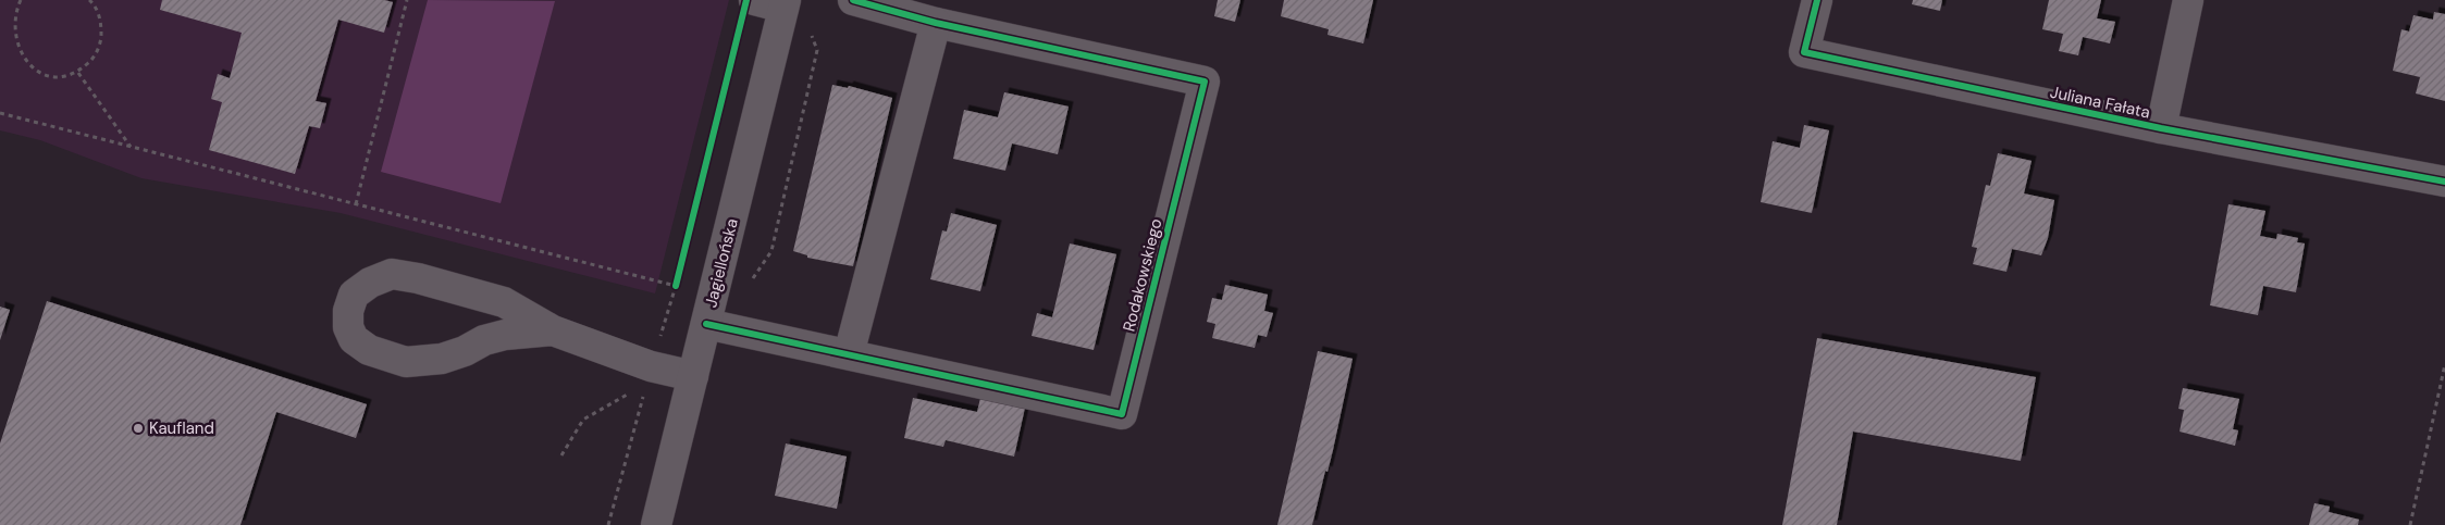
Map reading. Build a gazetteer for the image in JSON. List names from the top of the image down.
{
  "streets": {
    "street": ["Juliana Fałata", "Jagiellońska", "Rodakowskiego"]
  },
  "crossings": [
    ["Jagiellońska", "Rodakowskiego"]
  ],
  "places": ["Kaufland"]
}
